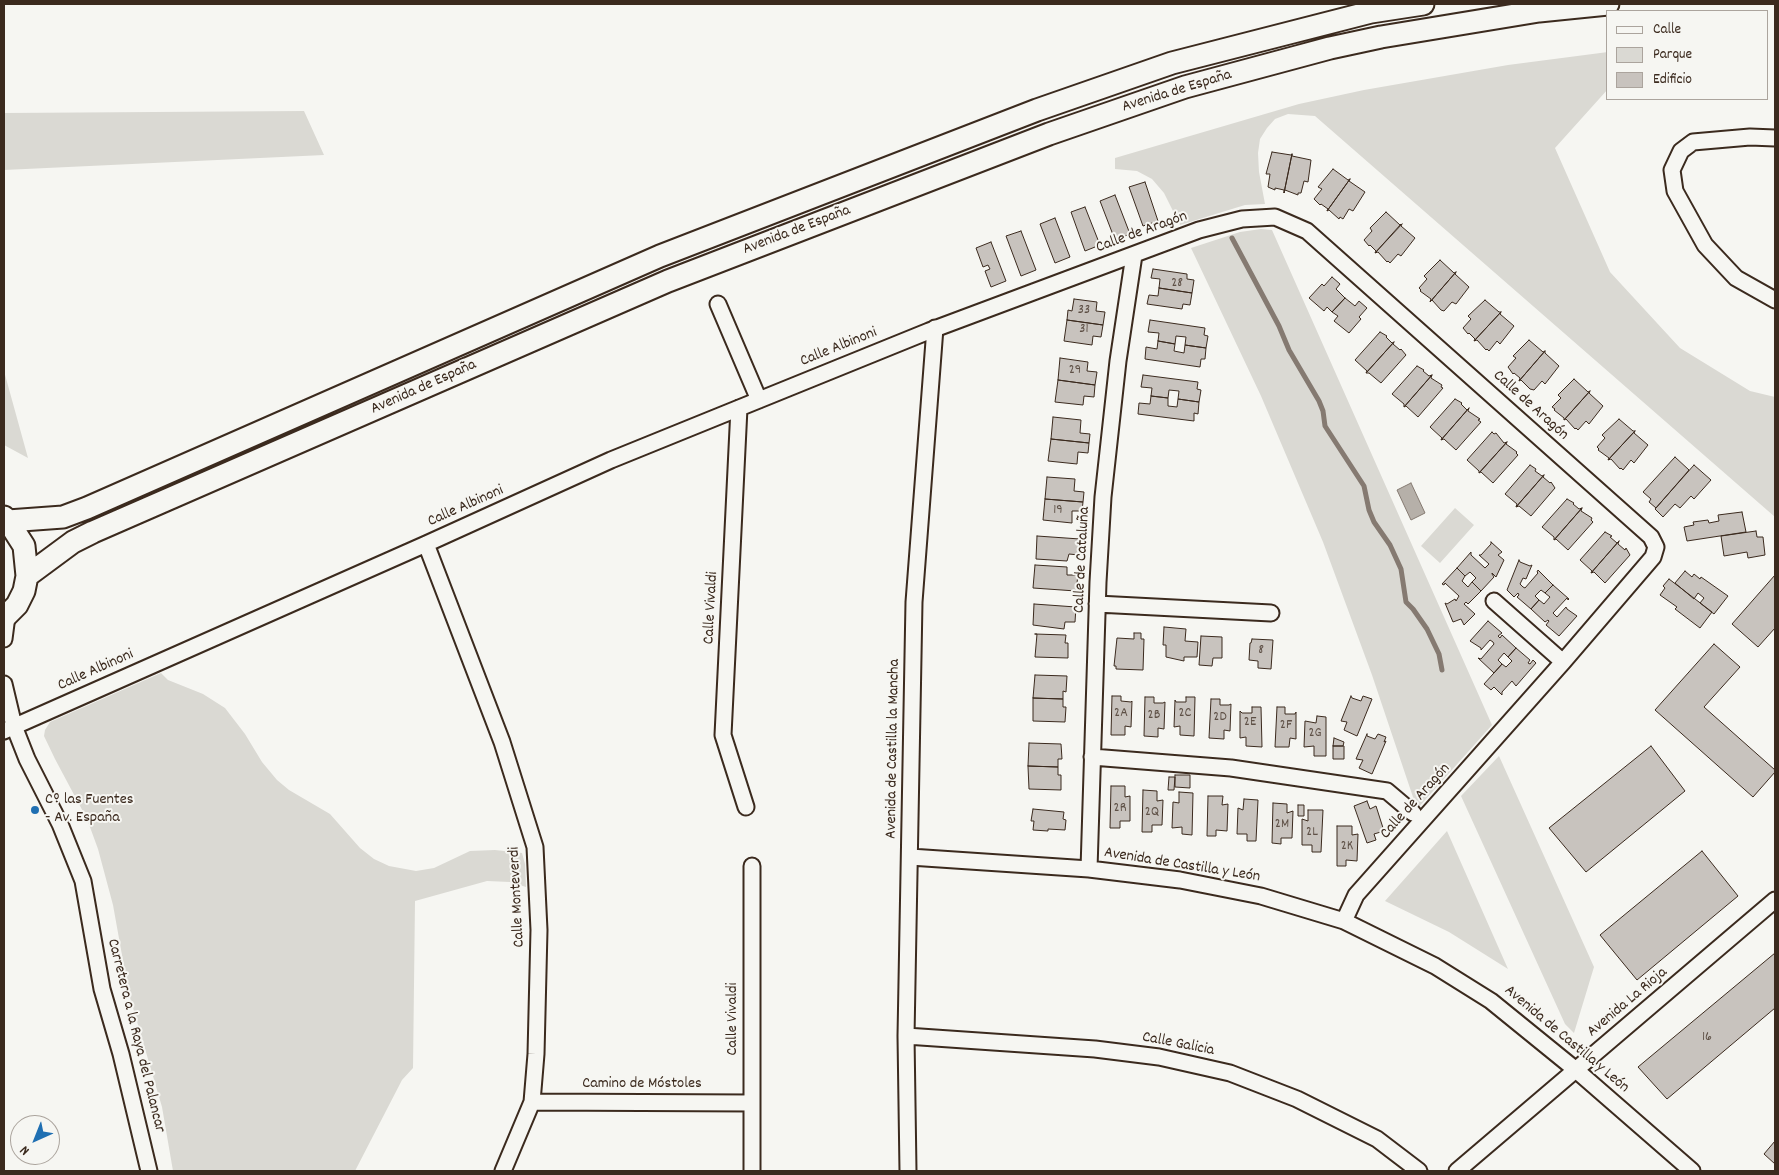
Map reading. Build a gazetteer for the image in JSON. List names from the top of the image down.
{
  "streets": {
    "main road": ["Avenida de España"],
    "street": [
      "Calle de Aragón",
      "Calle Albinoni",
      "Calle de Cataluña",
      "Calle Vivaldi",
      "Avenida de Castilla la Mancha",
      "Avenida de Castilla y León",
      "Calle Monteverdi",
      "Avenida La Rioja",
      "Carretera a la Raya del Palancar",
      "Calle Galicia",
      "Camino de Móstoles"
    ]
  },
  "crossings": [
    ["Calle de Aragón", "Calle Albinoni"],
    ["Calle de Aragón", "Calle de Cataluña"],
    ["Calle de Aragón", "Avenida de Castilla la Mancha"],
    ["Calle de Aragón", "Avenida de Castilla y León"],
    ["Calle Albinoni", "Calle Vivaldi"],
    ["Calle Albinoni", "Avenida de Castilla la Mancha"],
    ["Calle Albinoni", "Calle Monteverdi"],
    ["Calle Albinoni", "Carretera a la Raya del Palancar"],
    ["Calle de Cataluña", "Avenida de Castilla y León"],
    ["Calle Vivaldi", "Camino de Móstoles"],
    ["Avenida de Castilla la Mancha", "Avenida de Castilla y León"],
    ["Avenida de Castilla la Mancha", "Calle Galicia"],
    ["Avenida de Castilla y León", "Avenida La Rioja"],
    ["Calle Monteverdi", "Camino de Móstoles"]
  ],
  "places": ["Cº las Fuentes - Av. España"],
  "house_numbers": [
    "28",
    "33",
    "31",
    "29",
    "19",
    "8",
    "2A",
    "2C",
    "2B",
    "2D",
    "2E",
    "2F",
    "2G",
    "2R",
    "2Q",
    "2M",
    "2L",
    "2K",
    "16"
  ],
  "legend": ["Calle", "Parque", "Edificio"],
  "north": "bottom left"
}
